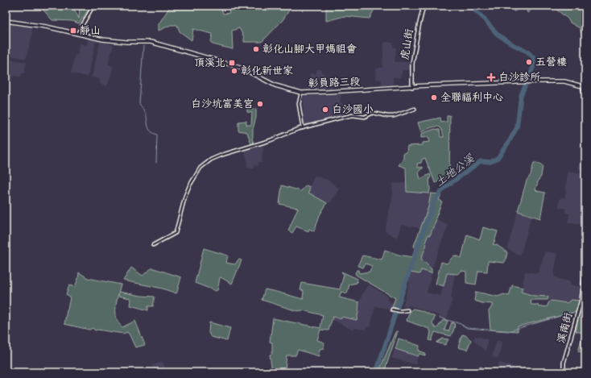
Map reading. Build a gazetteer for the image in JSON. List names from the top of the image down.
{
  "streets": {
    "main road": ["彰員路三段"],
    "street": ["虎山街", "溪南街"]
  },
  "crossings": [
    ["虎山街", "彰員路三段"]
  ],
  "water": ["土地公溪"],
  "places": {
    "transit": ["靜山", "頂溪北"],
    "other": [
      "彰化山腳大甲媽祖會",
      "五營樓",
      "彰化新世家",
      "全聯福利中心",
      "白沙坑富美宮",
      "白沙國小"
    ],
    "health": ["白沙診所"]
  }
}
